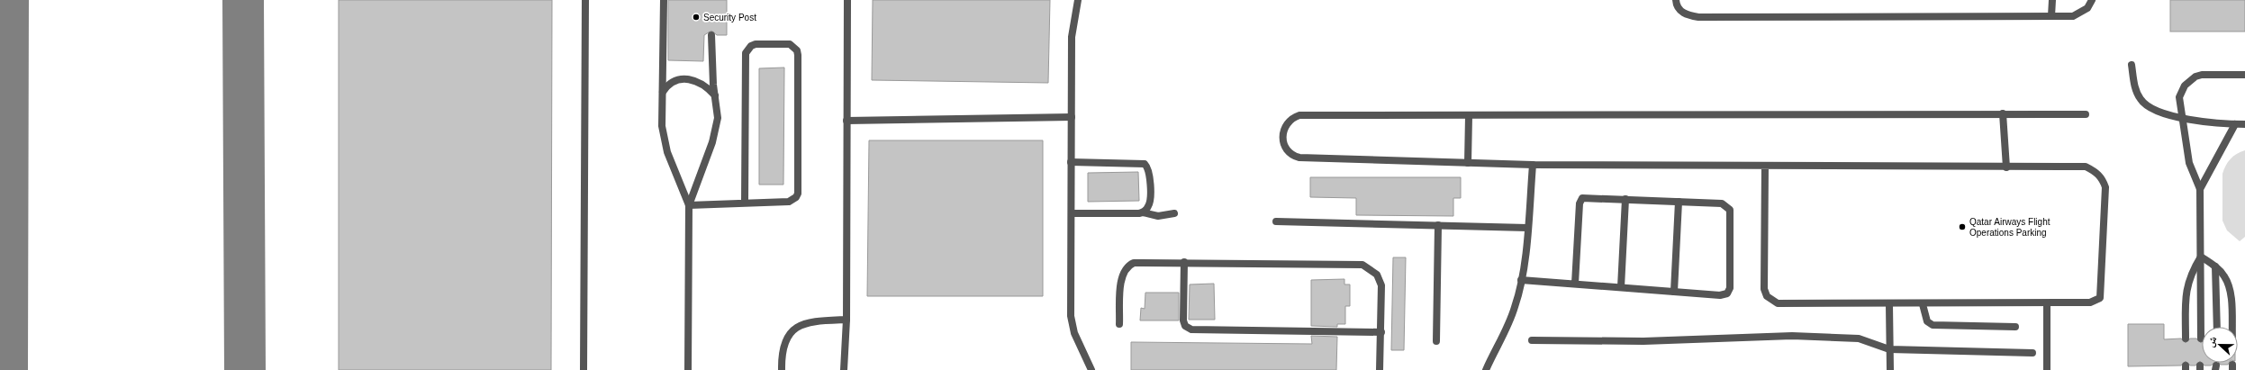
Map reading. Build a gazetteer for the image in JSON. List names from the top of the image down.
{
  "places": ["Security Post", "Qatar Airways Flight Operations Parking"],
  "north": "left"
}
